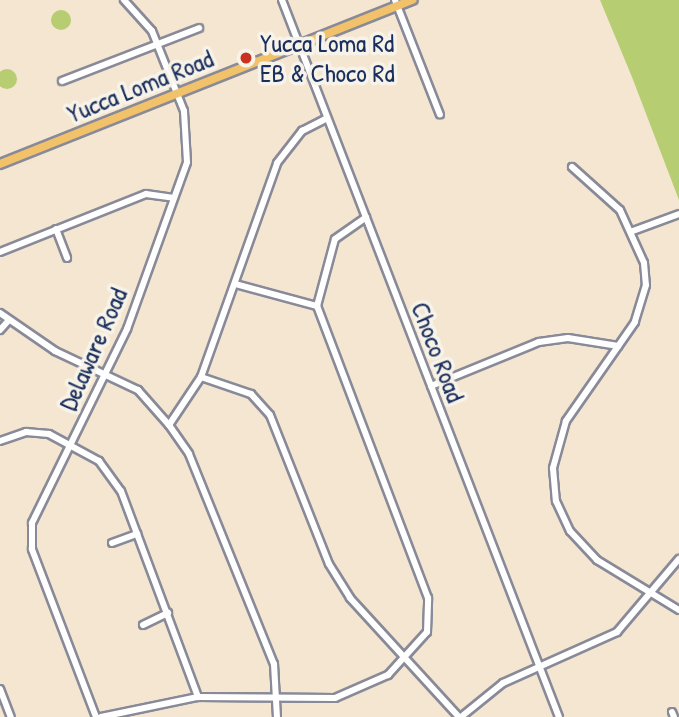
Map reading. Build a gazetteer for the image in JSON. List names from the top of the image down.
{
  "streets": {
    "main road": ["Yucca Loma Road"],
    "street": ["Delaware Road", "Choco Road"]
  },
  "crossings": [
    ["Yucca Loma Road", "Delaware Road"],
    ["Yucca Loma Road", "Choco Road"]
  ],
  "places": ["Yucca Loma Rd EB & Choco Rd"]
}
